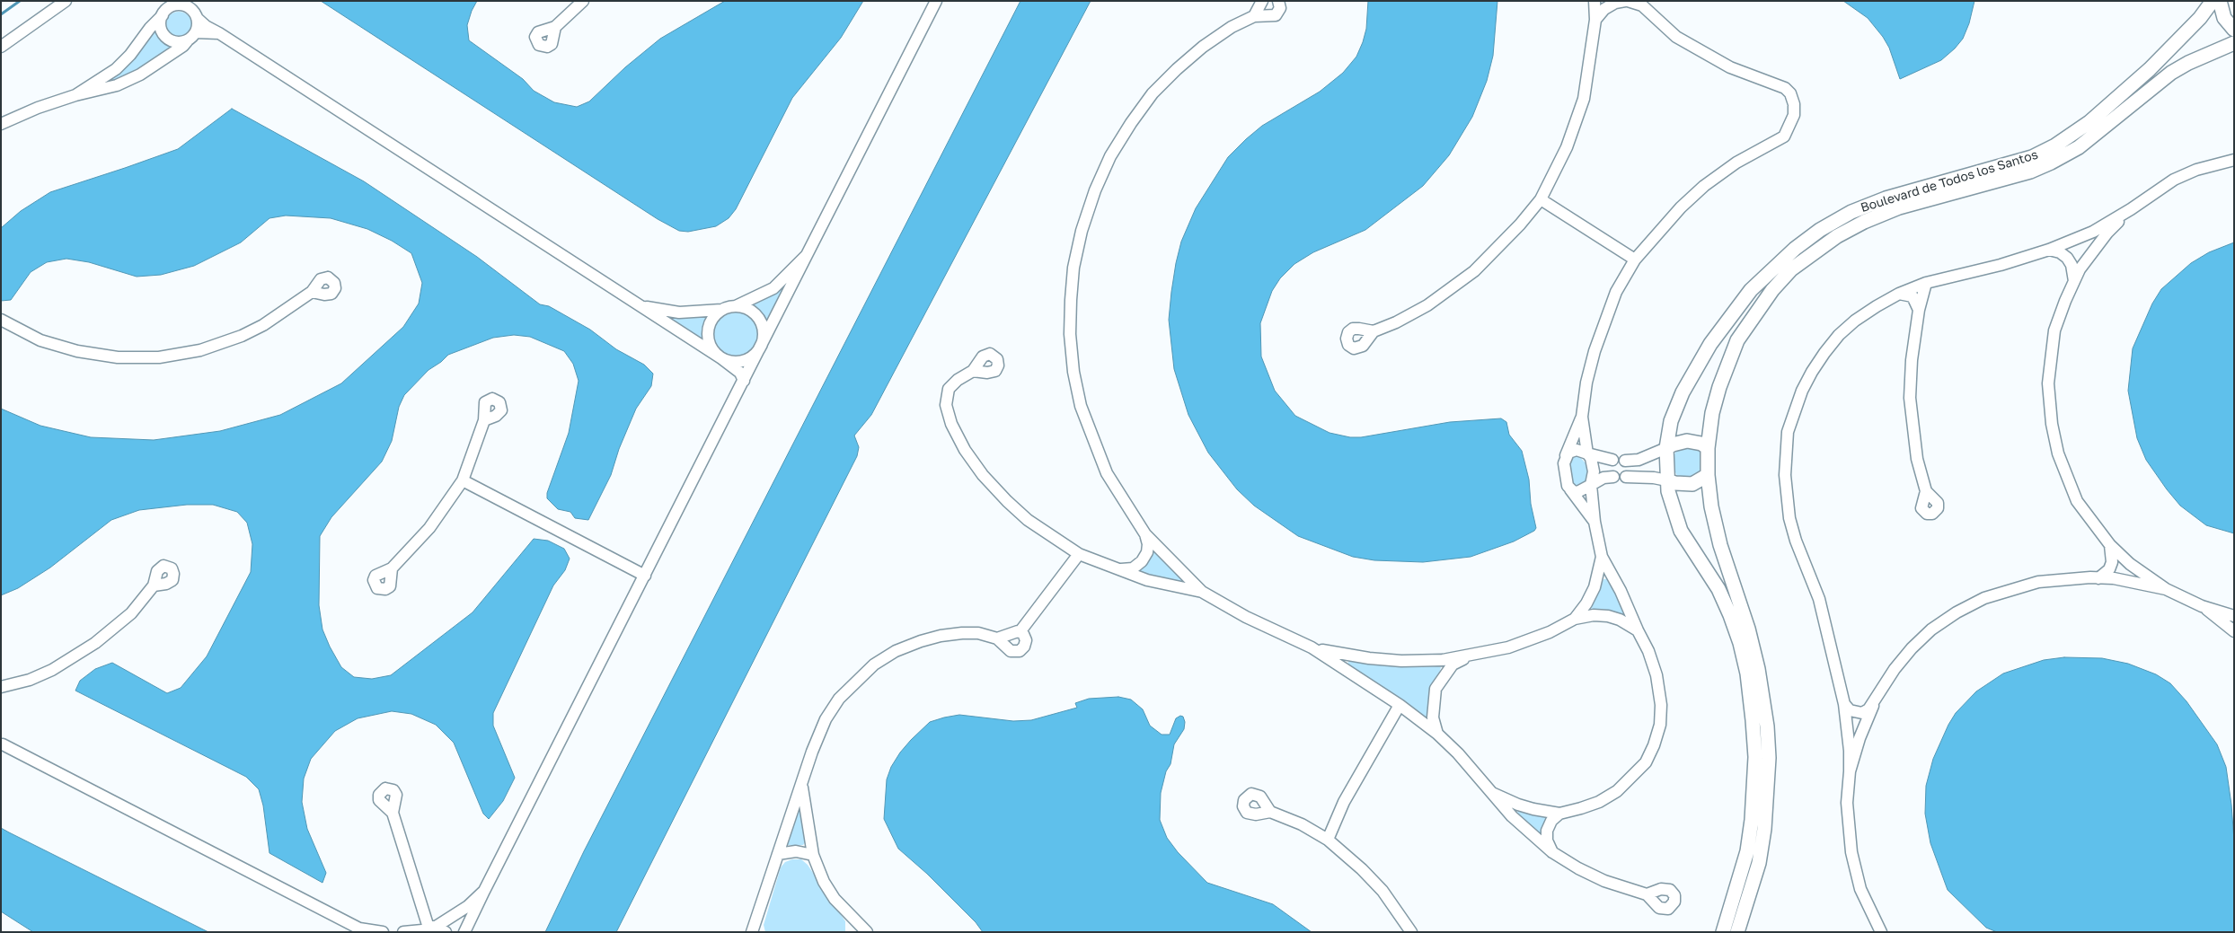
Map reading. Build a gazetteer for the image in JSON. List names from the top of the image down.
{
  "streets": {
    "street": ["Boulevard de Todos los Santos"]
  }
}
